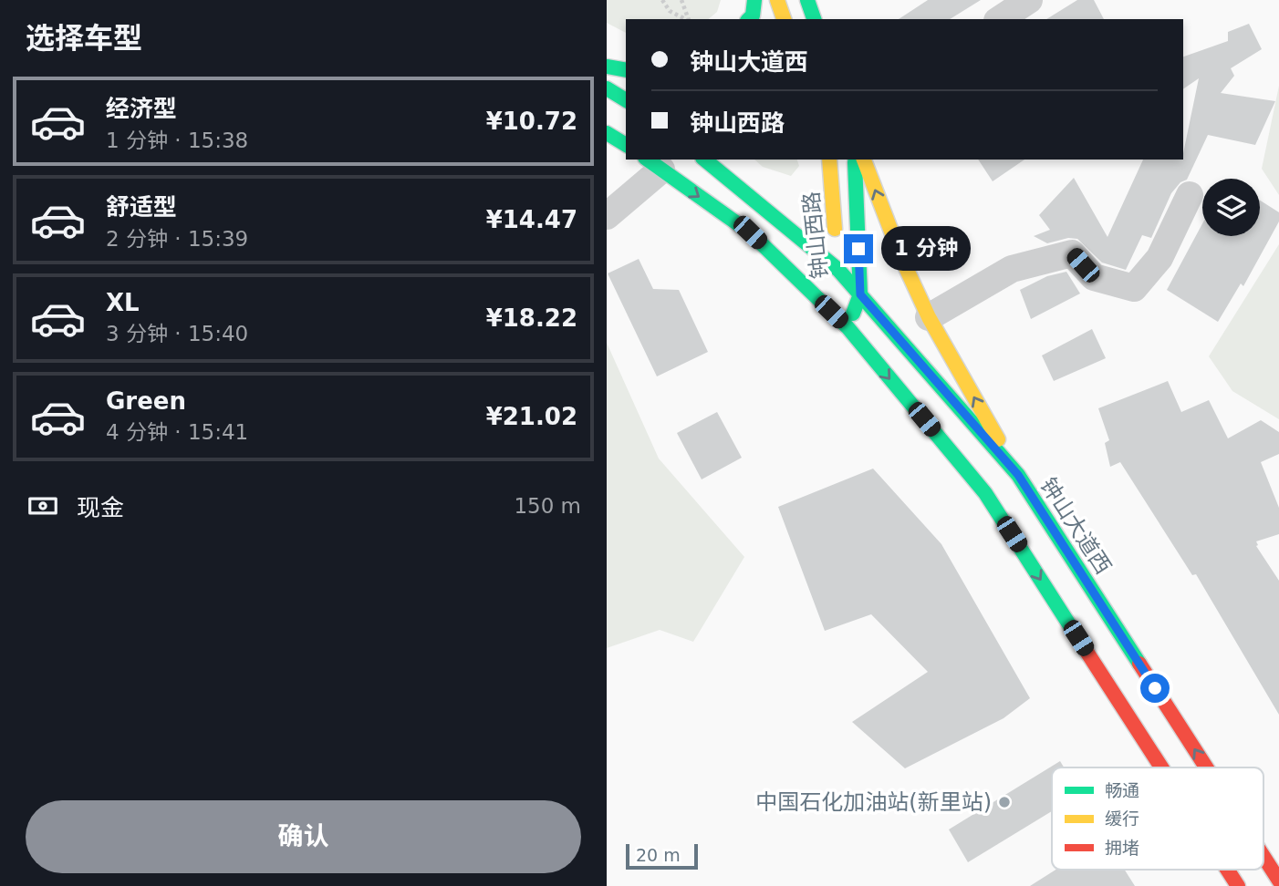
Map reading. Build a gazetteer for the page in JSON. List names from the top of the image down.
{
  "streets": {
    "main road": ["钟山西路", "钟山大道西"]
  },
  "crossings": [
    ["钟山西路", "钟山大道西"]
  ],
  "places": ["中国石化加油站(新里站)"],
  "legend": ["畅通", "缓行", "拥堵"],
  "scale_bar": "20 m",
  "page": {
    "heading": "选择车型",
    "banner": ["钟山大道西", "钟山西路"],
    "list": [
      {
        "name": "经济型",
        "note": "1 分钟 · 15:38",
        "value": "¥10.72"
      },
      {
        "name": "舒适型",
        "note": "2 分钟 · 15:39",
        "value": "¥14.47"
      },
      {
        "name": "XL",
        "note": "3 分钟 · 15:40",
        "value": "¥18.22"
      },
      {
        "name": "Green",
        "note": "4 分钟 · 15:41",
        "value": "¥21.02"
      }
    ],
    "bubble": "1 分钟",
    "pay": ["现金", "150 m"],
    "buttons": "确认",
    "scale": "20 m"
  }
}
